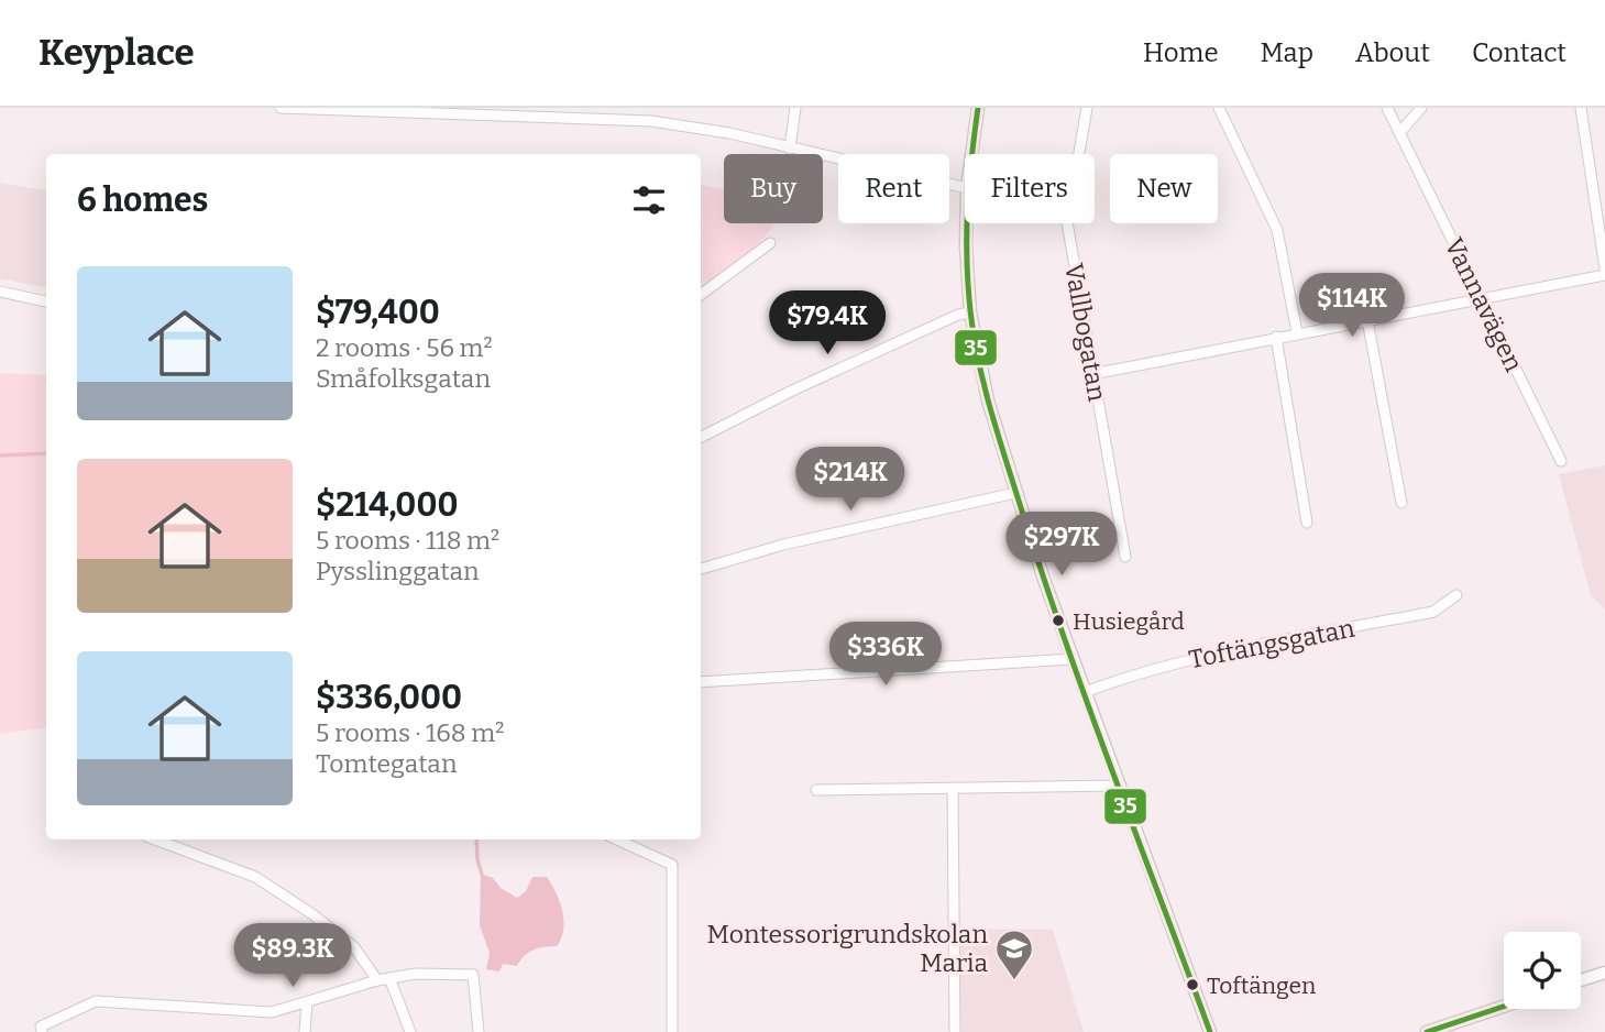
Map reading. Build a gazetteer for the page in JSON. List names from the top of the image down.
{
  "streets": {
    "street": ["Vannavägen", "Vallbogatan", "Toftängsgatan"]
  },
  "places": {
    "other": ["Husiegård", "Toftängen"],
    "school or university": ["Montessorigrundskolan Maria"]
  },
  "lines": ["transit line 35"],
  "page": {
    "header": "Keyplace",
    "nav": [
      "Home",
      "Map",
      "About",
      "Contact"
    ],
    "chip": [
      "Buy",
      "Rent",
      "Filters",
      "New"
    ],
    "heading": "6 homes",
    "list": [
      {
        "name": "$79,400",
        "note": "2 rooms · 56 m² · Småfolksgatan"
      },
      {
        "name": "$214,000",
        "note": "5 rooms · 118 m² · Pysslinggatan"
      },
      {
        "name": "$336,000",
        "note": "5 rooms · 168 m² · Tomtegatan"
      }
    ],
    "price": [
      "$114K",
      "$79.4K",
      "$214K",
      "$297K",
      "$336K",
      "$89.3K"
    ]
  }
}
